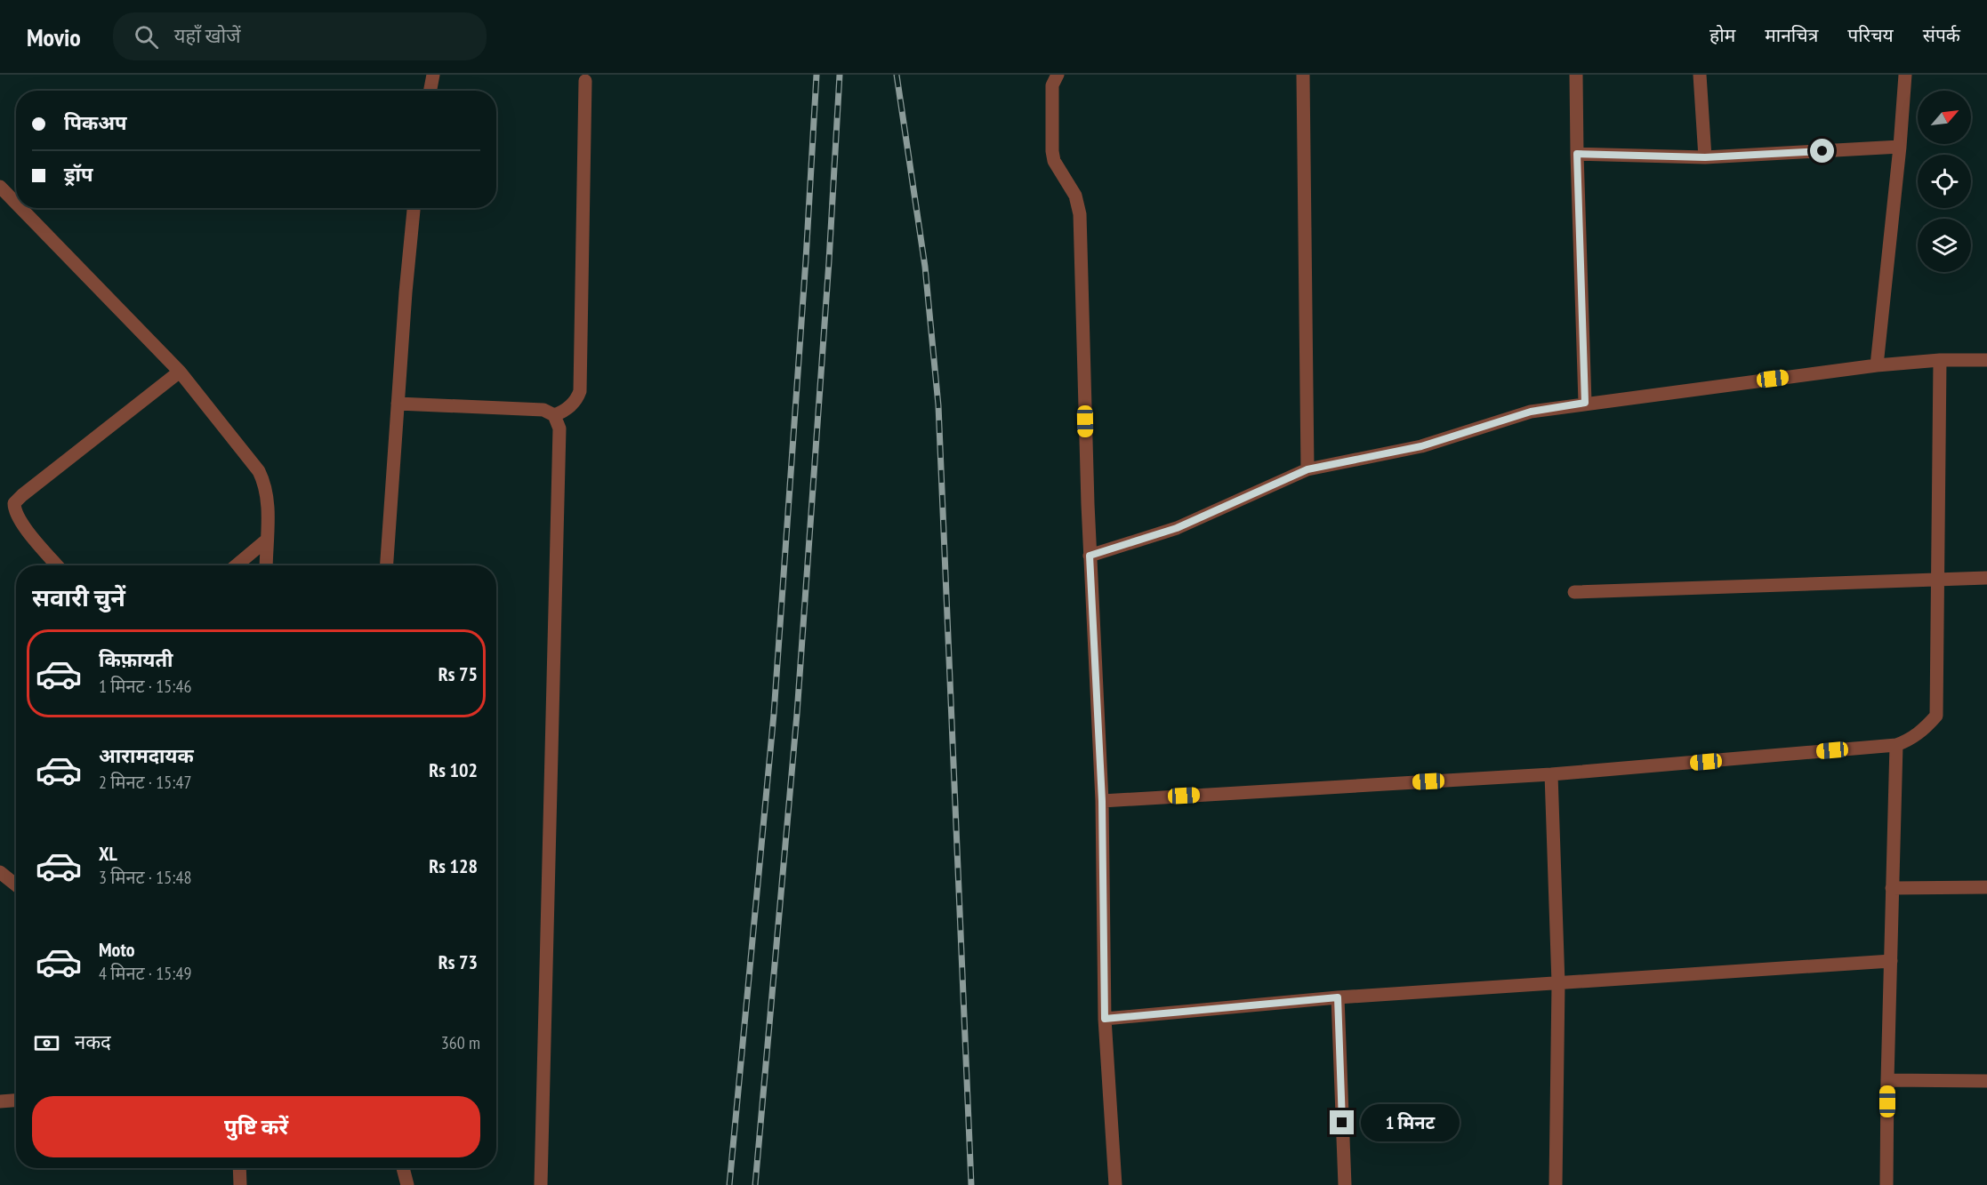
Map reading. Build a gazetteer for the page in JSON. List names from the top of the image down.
{
  "north": "top right",
  "page": {
    "header": "Movio",
    "search": "यहाँ खोजें",
    "nav": [
      "होम",
      "मानचित्र",
      "परिचय",
      "संपर्क"
    ],
    "banner": ["पिकअप", "ड्रॉप"],
    "heading": "सवारी चुनें",
    "list": [
      {
        "name": "किफ़ायती",
        "note": "1 मिनट · 15:46",
        "value": "Rs 75"
      },
      {
        "name": "आरामदायक",
        "note": "2 मिनट · 15:47",
        "value": "Rs 102"
      },
      {
        "name": "XL",
        "note": "3 मिनट · 15:48",
        "value": "Rs 128"
      },
      {
        "name": "Moto",
        "note": "4 मिनट · 15:49",
        "value": "Rs 73"
      }
    ],
    "pay": ["नकद", "360 m"],
    "buttons": "पुष्टि करें",
    "bubble": "1 मिनट"
  }
}
